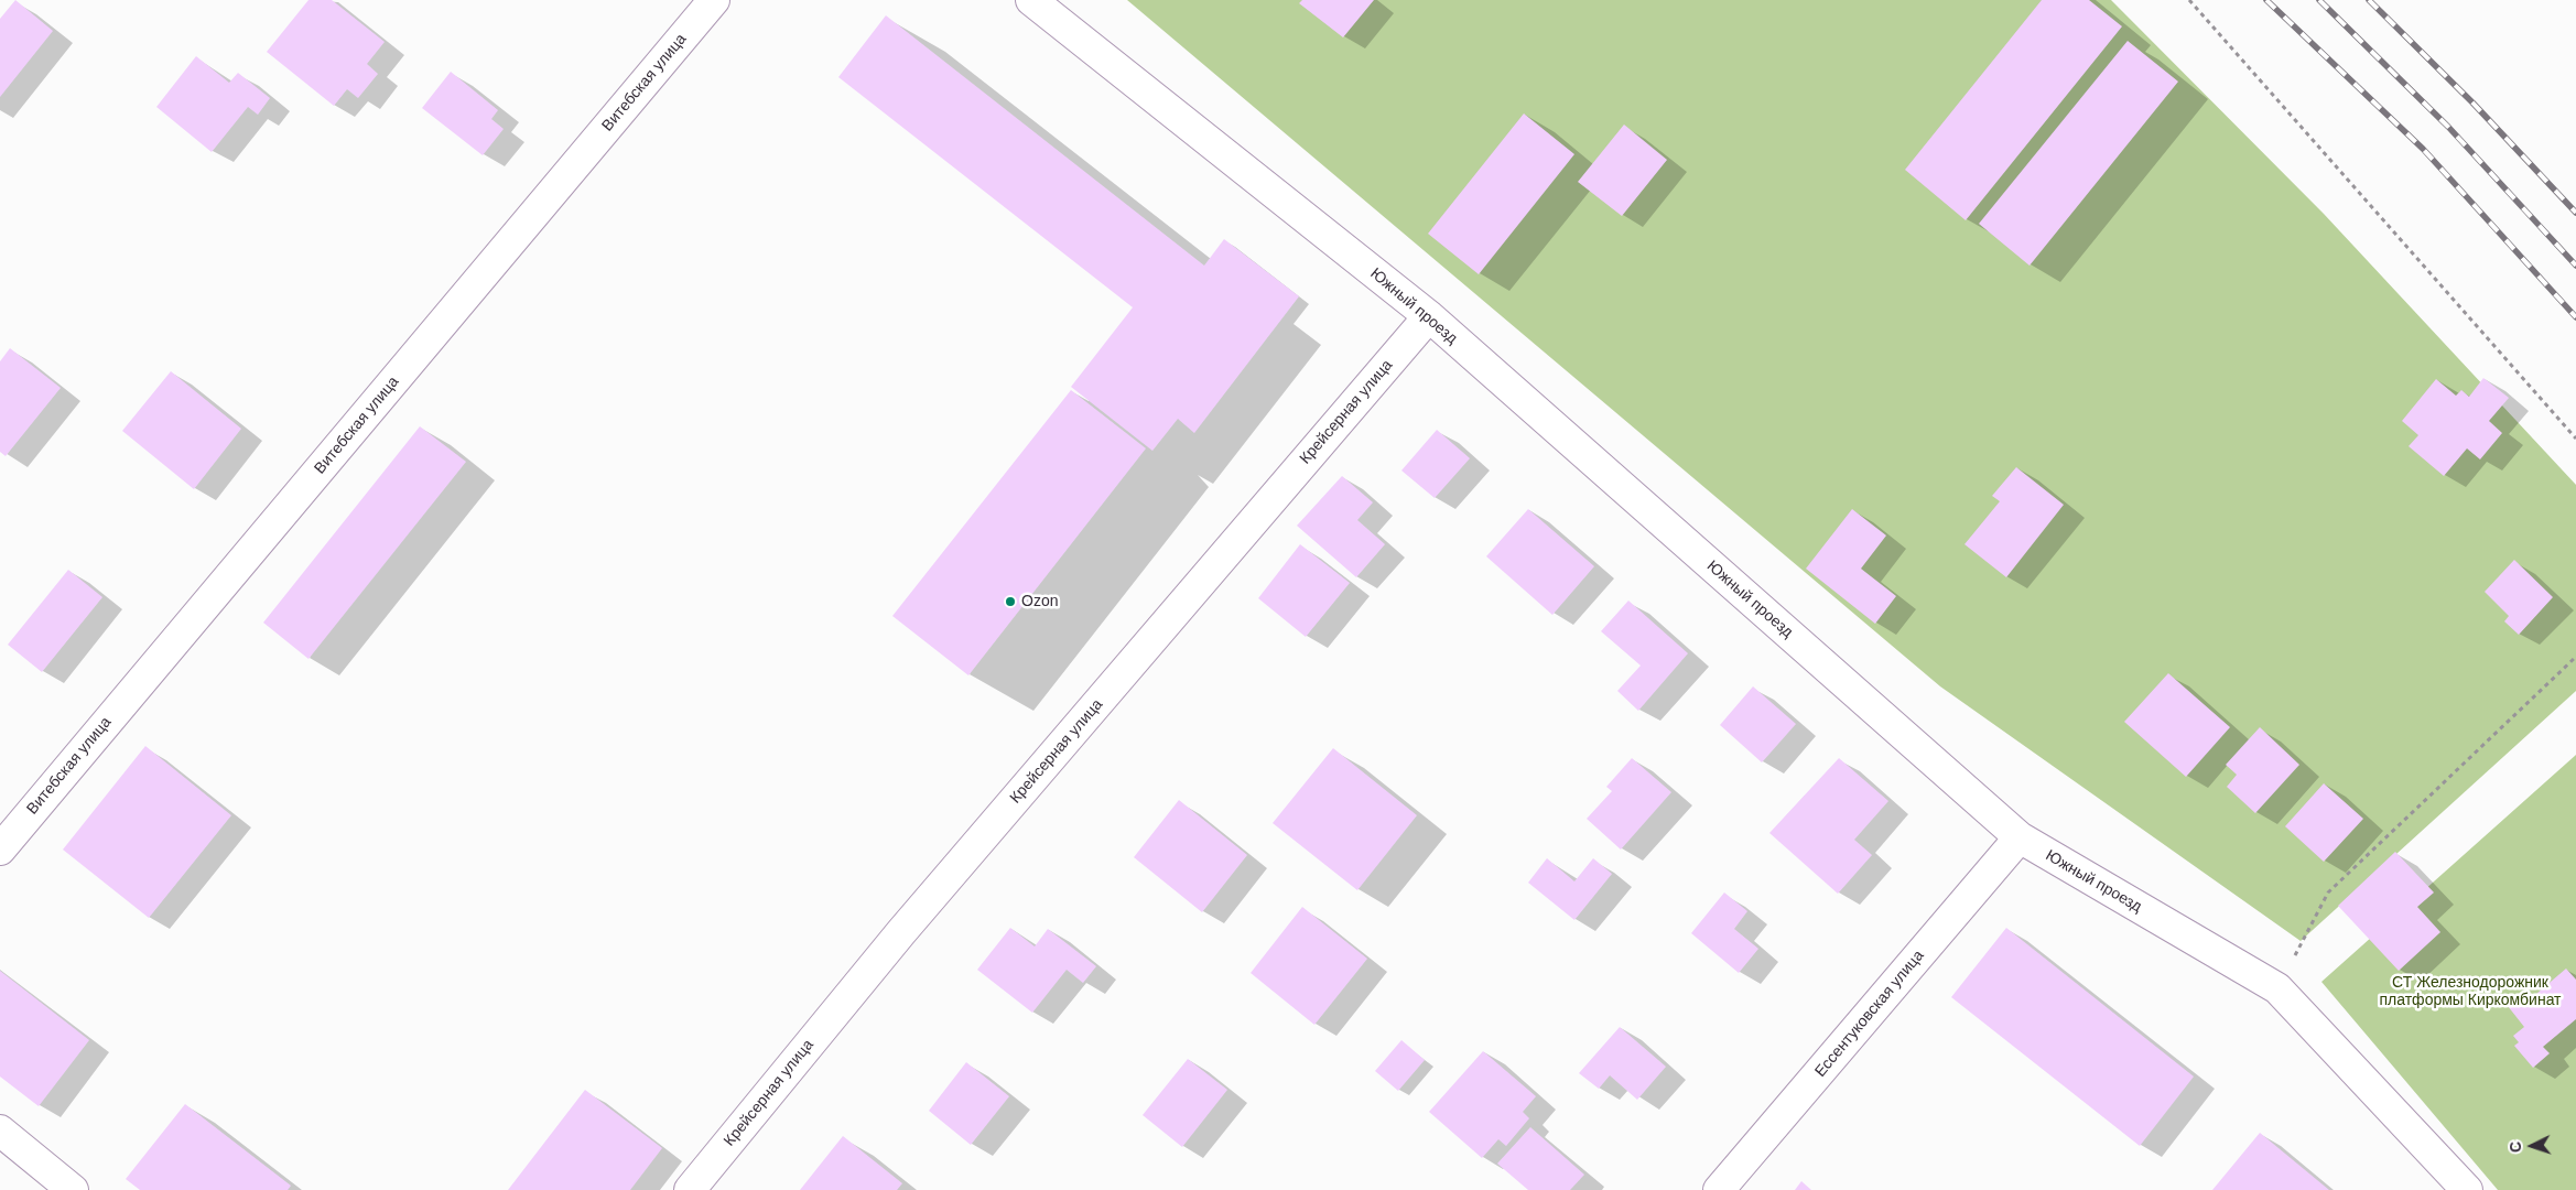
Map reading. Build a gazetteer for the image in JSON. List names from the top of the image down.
{
  "streets": {
    "street": [
      "Витебская улица",
      "Южный проезд",
      "Крейсерная улица",
      "Ессентуковская улица"
    ]
  },
  "crossings": [
    ["Южный проезд", "Крейсерная улица"],
    ["Южный проезд", "Ессентуковская улица"]
  ],
  "parks": ["СТ Железнодорожник платформы Киркомбинат"],
  "places": ["Ozon"],
  "north": "left"
}
